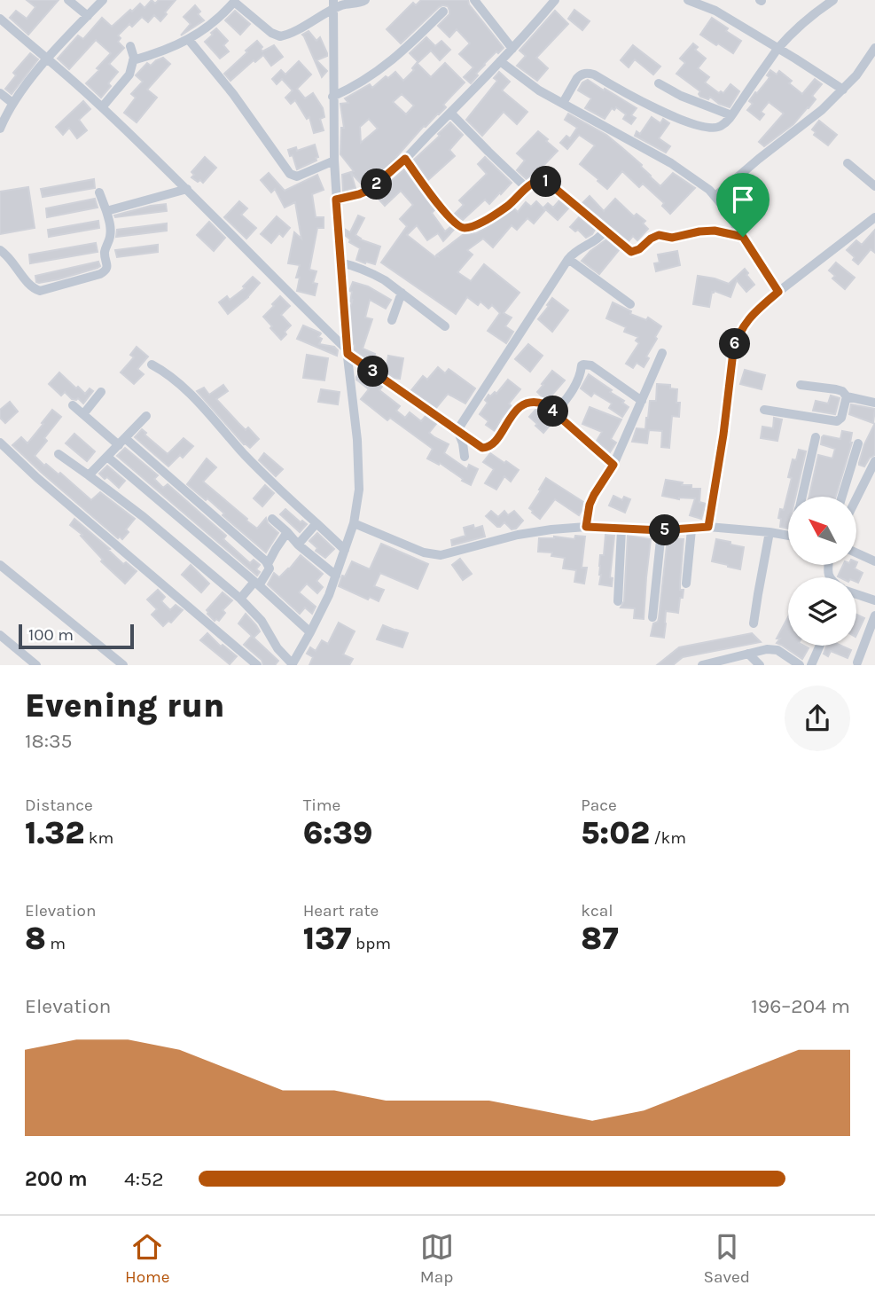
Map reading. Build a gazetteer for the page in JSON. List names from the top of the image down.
{
  "scale_bar": "100 m",
  "north": "top left",
  "page": {
    "pins": [
      "1",
      "2",
      "6",
      "3",
      "4",
      "5"
    ],
    "scale": "100 m",
    "heading": ["Evening run", "18:35"],
    "stats": [
      ["Distance", "1.32 km"],
      ["Time", "6:39"],
      ["Pace", "5:02 /km"],
      ["Elevation", "8 m"],
      ["Heart rate", "137 bpm"],
      ["kcal", "87"]
    ],
    "chart": ["Elevation", "196–204 m"],
    "list": [
      {
        "name": "200 m",
        "note": "4:52"
      }
    ],
    "tabs": ["Home", "Map", "Saved"]
  }
}
